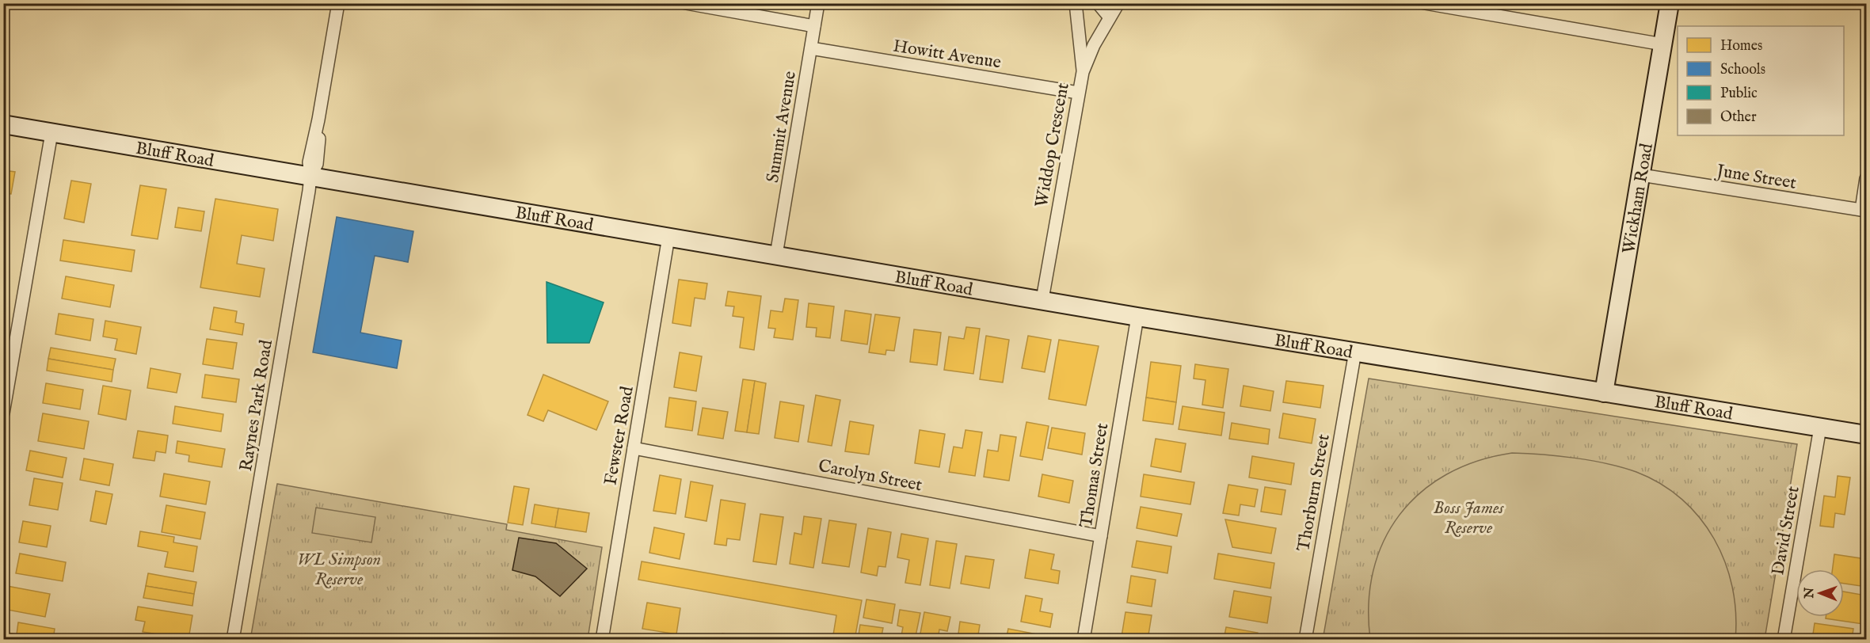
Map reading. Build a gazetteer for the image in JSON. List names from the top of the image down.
{
  "streets": {
    "main road": ["Bluff Road", "Wickham Road"],
    "street": [
      "Howitt Avenue",
      "Summit Avenue",
      "Widdop Crescent",
      "June Street",
      "Raynes Park Road",
      "Fewster Road",
      "Carolyn Street",
      "Thomas Street",
      "Thorburn Street",
      "David Street"
    ]
  },
  "crossings": [
    ["Howitt Avenue", "Summit Avenue"],
    ["Howitt Avenue", "Widdop Crescent"],
    ["Summit Avenue", "Bluff Road"],
    ["Widdop Crescent", "Bluff Road"],
    ["Bluff Road", "Wickham Road"],
    ["Bluff Road", "Raynes Park Road"],
    ["Bluff Road", "Fewster Road"],
    ["Bluff Road", "Thomas Street"],
    ["Bluff Road", "Thorburn Street"],
    ["Bluff Road", "David Street"],
    ["June Street", "Wickham Road"],
    ["Fewster Road", "Carolyn Street"],
    ["Carolyn Street", "Thomas Street"]
  ],
  "parks": ["Boss James Reserve", "WL Simpson Reserve"],
  "legend": [
    "Homes",
    "Schools",
    "Public",
    "Other"
  ],
  "north": "left"
}
